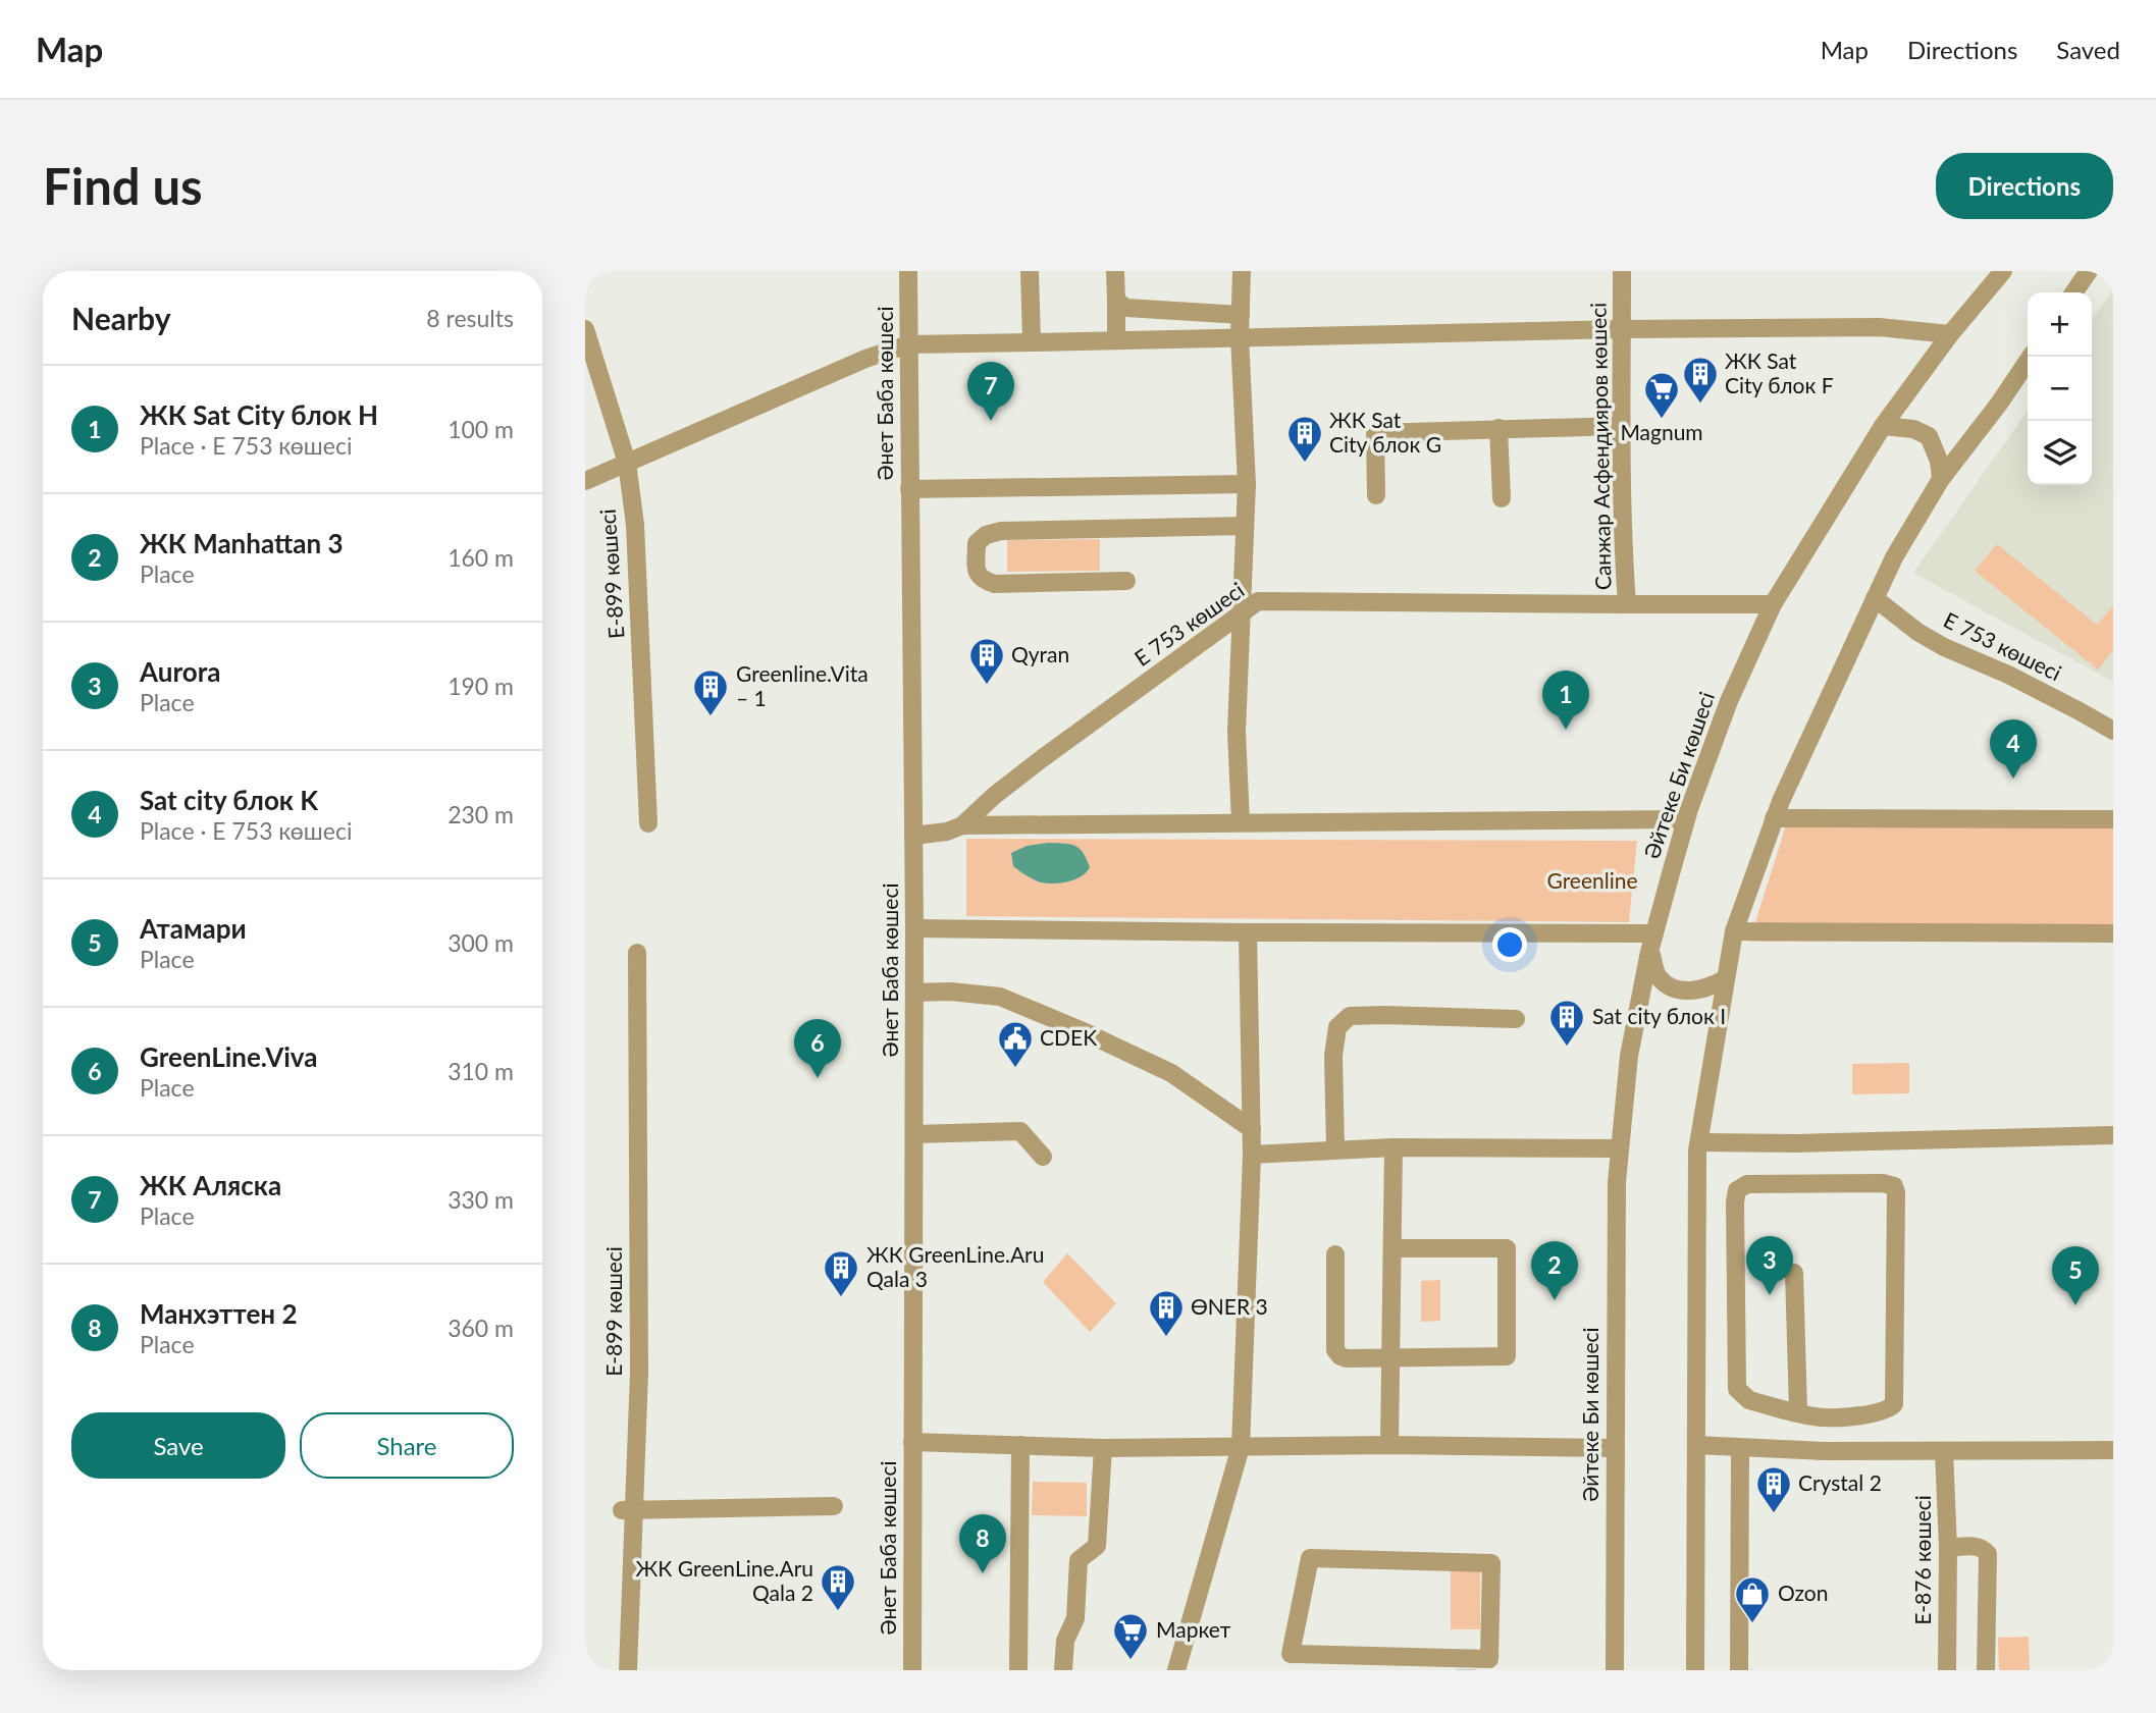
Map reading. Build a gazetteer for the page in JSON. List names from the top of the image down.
{
  "streets": {
    "street": [
      "Әнет Баба көшесі",
      "Санжар Асфендияров көшесі",
      "Е-899 көшесі",
      "Е 753 көшесі",
      "Әйтеке Би көшесі",
      "Е-876 көшесі"
    ]
  },
  "crossings": [
    ["Әнет Баба көшесі", "Е 753 көшесі"],
    ["Санжар Асфендияров көшесі", "Е 753 көшесі"],
    ["Санжар Асфендияров көшесі", "Әйтеке Би көшесі"]
  ],
  "parks": ["Greenline"],
  "places": {
    "building": [
      "ЖК Sat City блок F",
      "ЖК Sat City блок G",
      "Qyran",
      "Greenline.Vita – 1",
      "Sat city блок I",
      "ЖК GreenLine.Aru Qala 3",
      "ӨNER 3",
      "Crystal 2",
      "ЖК GreenLine.Aru Qala 2"
    ],
    "supermarket": ["Magnum", "Маркет"],
    "public building": ["CDEK"],
    "shop": ["Ozon"]
  },
  "page": {
    "header": "Map",
    "nav": ["Map", "Directions", "Saved"],
    "buttons": [
      "Directions",
      ["Save", "Share"]
    ],
    "title": "Find us",
    "heading": ["Nearby", "8 results"],
    "map_buttons": ["+", "−"],
    "pins": [
      "7",
      "1",
      "4",
      "6",
      "3",
      "2",
      "5",
      "8"
    ],
    "list": [
      {
        "mark": "1",
        "name": "ЖК Sat City блок H",
        "note": "Place · Е 753 көшесі",
        "value": "100 m"
      },
      {
        "mark": "2",
        "name": "ЖК Manhattan 3",
        "note": "Place",
        "value": "160 m"
      },
      {
        "mark": "3",
        "name": "Aurora",
        "note": "Place",
        "value": "190 m"
      },
      {
        "mark": "4",
        "name": "Sat city блок K",
        "note": "Place · Е 753 көшесі",
        "value": "230 m"
      },
      {
        "mark": "5",
        "name": "Атамари",
        "note": "Place",
        "value": "300 m"
      },
      {
        "mark": "6",
        "name": "GreenLine.Viva",
        "note": "Place",
        "value": "310 m"
      },
      {
        "mark": "7",
        "name": "ЖК Аляска",
        "note": "Place",
        "value": "330 m"
      },
      {
        "mark": "8",
        "name": "Манхэттен 2",
        "note": "Place",
        "value": "360 m"
      }
    ]
  }
}
